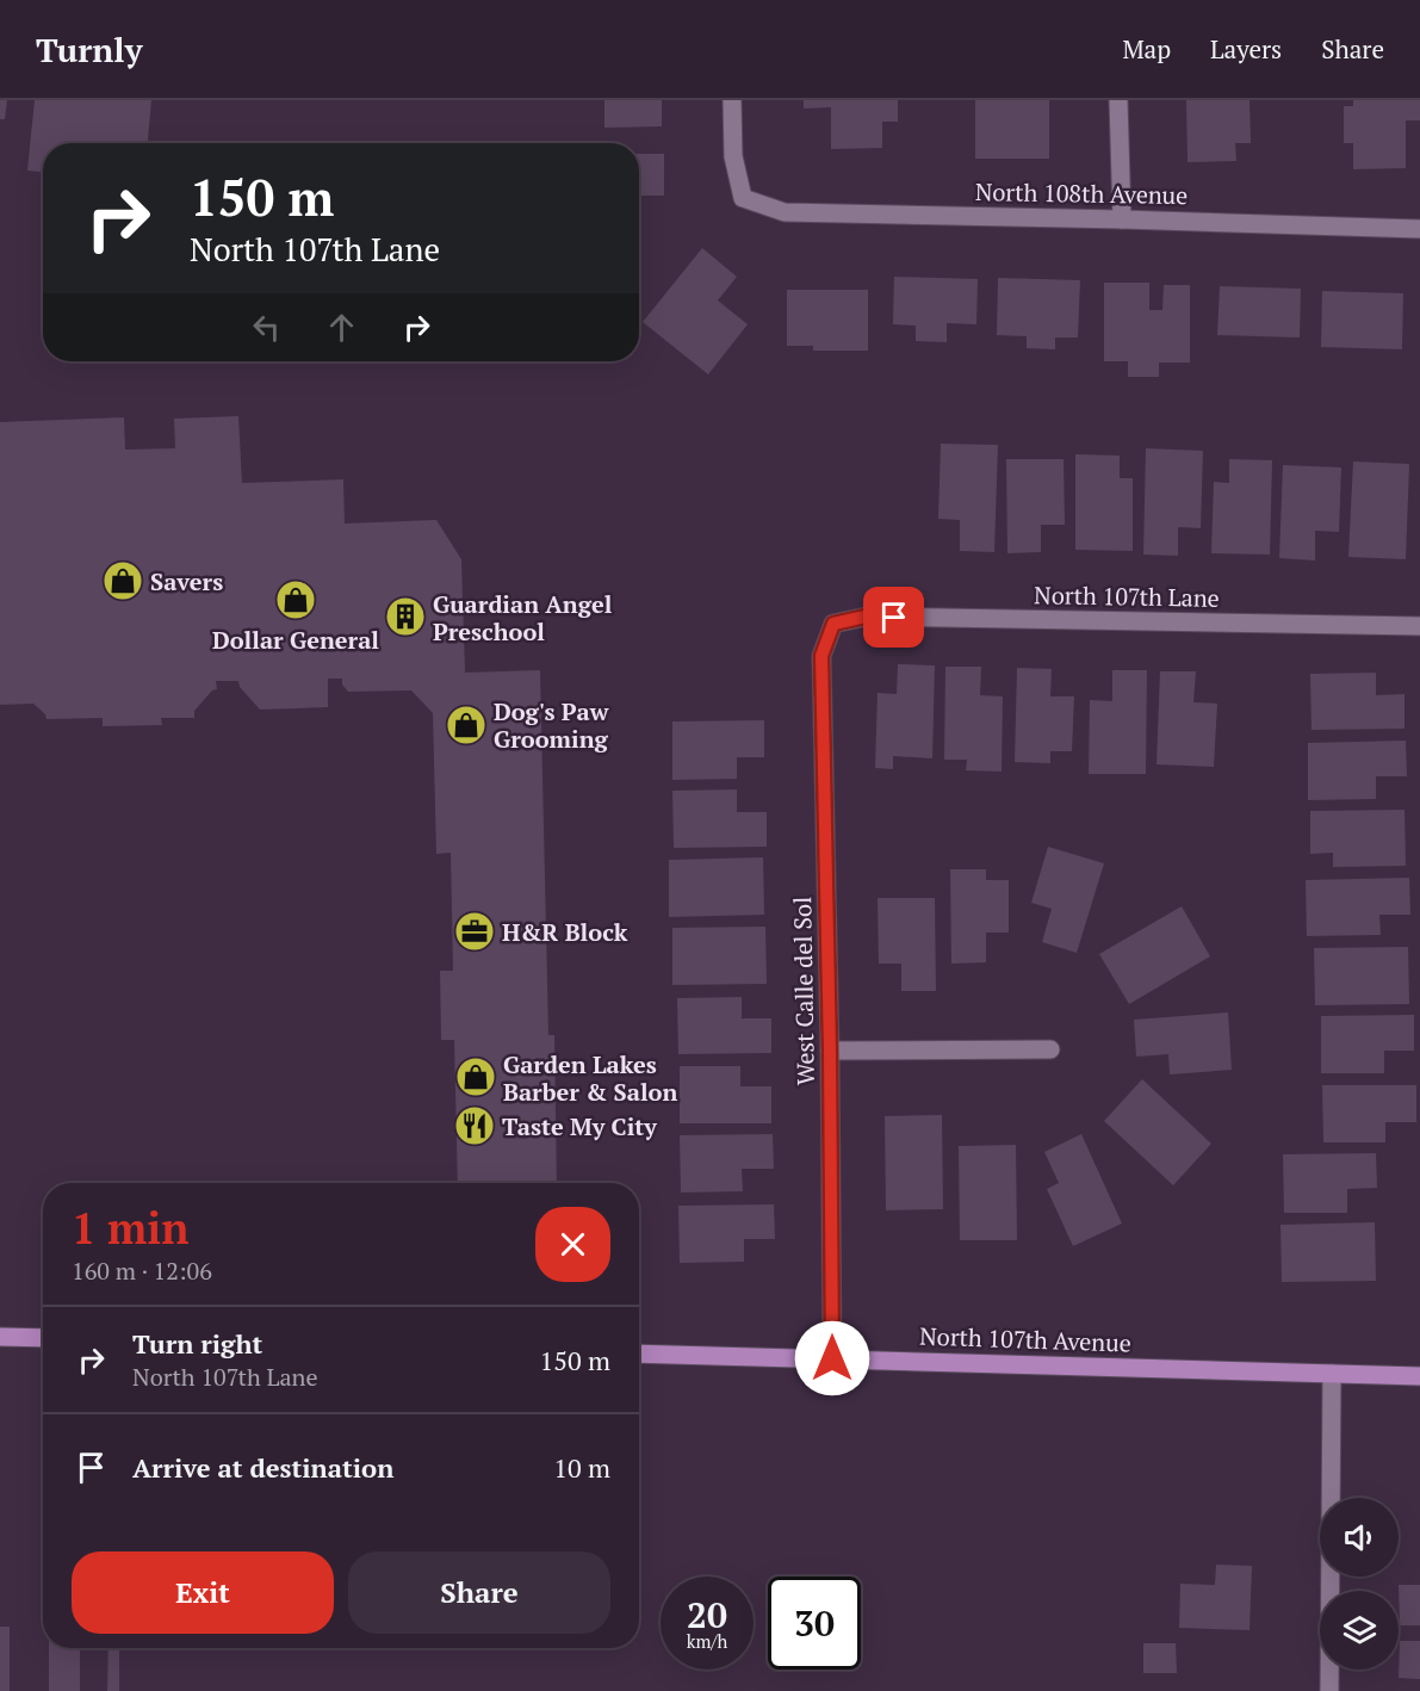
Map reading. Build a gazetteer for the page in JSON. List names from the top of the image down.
{
  "streets": {
    "main road": ["North 107th Avenue"],
    "street": ["North 108th Avenue", "North 107th Lane", "West Calle del Sol"]
  },
  "crossings": [
    ["North 107th Lane", "West Calle del Sol"],
    ["West Calle del Sol", "North 107th Avenue"]
  ],
  "places": {
    "shop": [
      "Savers",
      "Dollar General",
      "Dog's Paw Grooming",
      "Garden Lakes Barber & Salon"
    ],
    "building": ["Guardian Angel Preschool"],
    "office": ["H&R Block"],
    "restaurant": ["Taste My City"]
  },
  "page": {
    "header": "Turnly",
    "nav": ["Map", "Layers", "Share"],
    "turn": ["150 m", "North 107th Lane"],
    "heading": ["1 min", "160 m · 12:06"],
    "list": [
      {
        "name": "Turn right",
        "note": "North 107th Lane",
        "value": "150 m"
      },
      {
        "name": "Arrive at destination",
        "value": "10 m"
      }
    ],
    "buttons": ["Exit", "Share"],
    "speed": "20 km/h",
    "limit": "30"
  }
}
